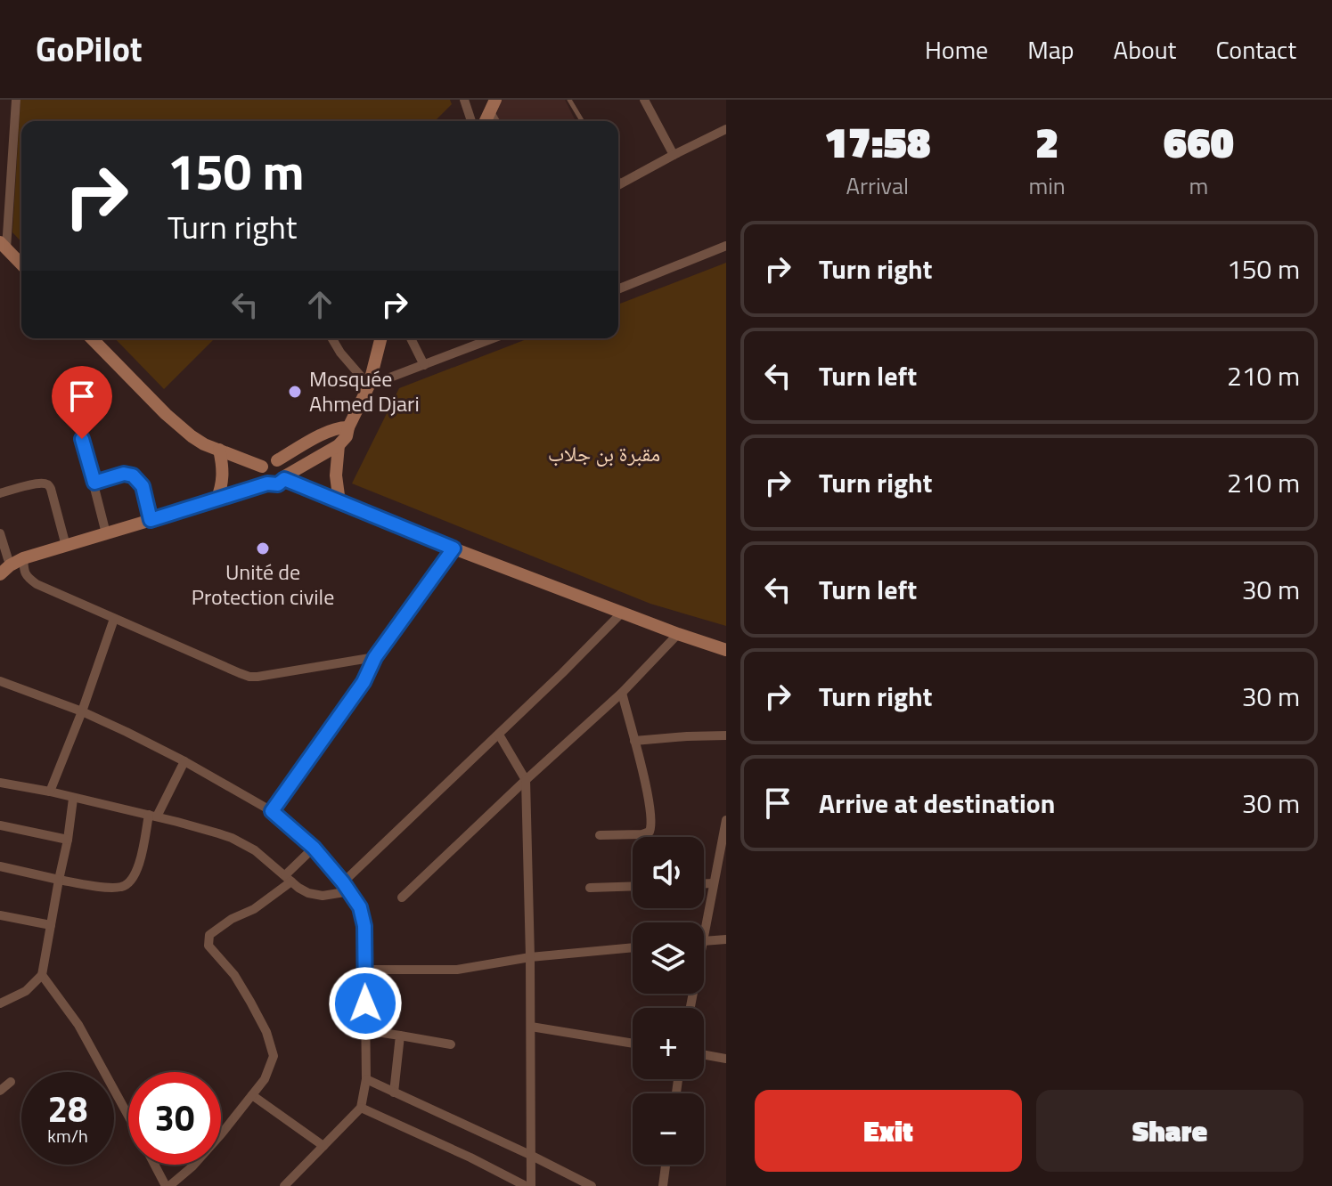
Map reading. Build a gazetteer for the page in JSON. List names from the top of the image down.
{
  "parks": ["مقبرة بن جلاب"],
  "places": ["Mosquée Ahmed Djari", "Unité de Protection civile"],
  "page": {
    "header": "GoPilot",
    "nav": [
      "Home",
      "Map",
      "About",
      "Contact"
    ],
    "eta": [
      "17:58",
      "Arrival",
      "2",
      "min",
      "660",
      "m"
    ],
    "turn": ["150 m", "Turn right"],
    "list": [
      {
        "name": "Turn right",
        "value": "150 m"
      },
      {
        "name": "Turn left",
        "value": "210 m"
      },
      {
        "name": "Turn right",
        "value": "210 m"
      },
      {
        "name": "Turn left",
        "value": "30 m"
      },
      {
        "name": "Turn right",
        "value": "30 m"
      },
      {
        "name": "Arrive at destination",
        "value": "30 m"
      }
    ],
    "map_buttons": ["+", "−"],
    "speed": "28 km/h",
    "limit": "30",
    "buttons": ["Exit", "Share"]
  }
}
